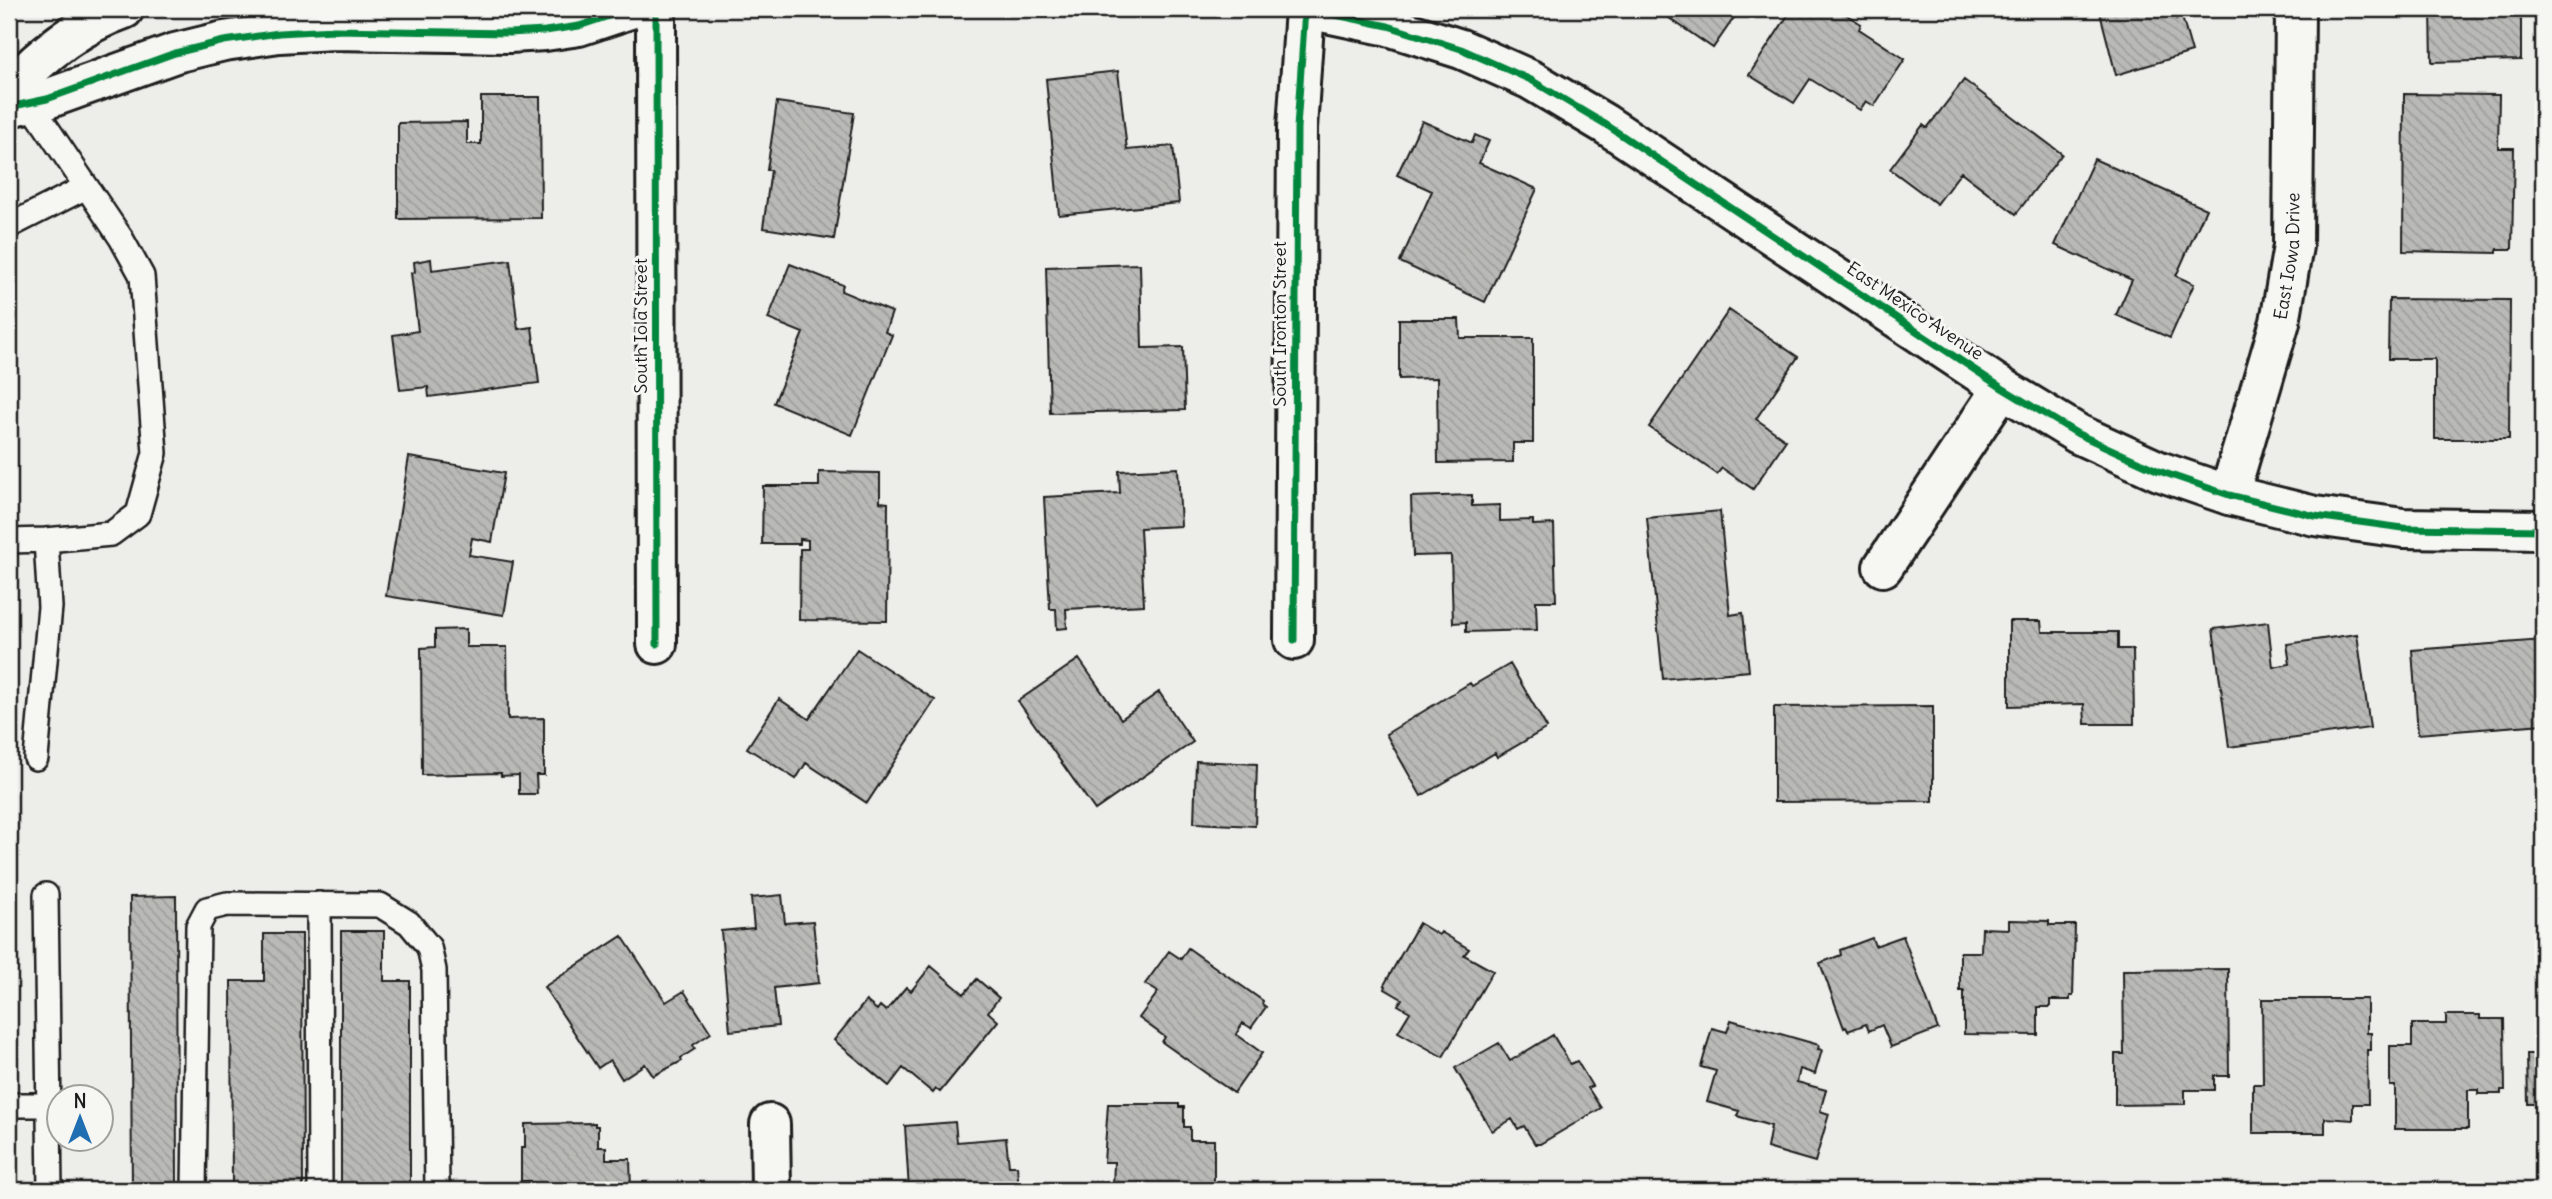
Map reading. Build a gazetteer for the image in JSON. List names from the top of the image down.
{
  "streets": {
    "street": [
      "East Iowa Drive",
      "East Mexico Avenue",
      "South Ironton Street",
      "South Iola Street"
    ]
  },
  "crossings": [
    ["East Iowa Drive", "East Mexico Avenue"],
    ["East Mexico Avenue", "South Ironton Street"]
  ],
  "north": "top"
}
